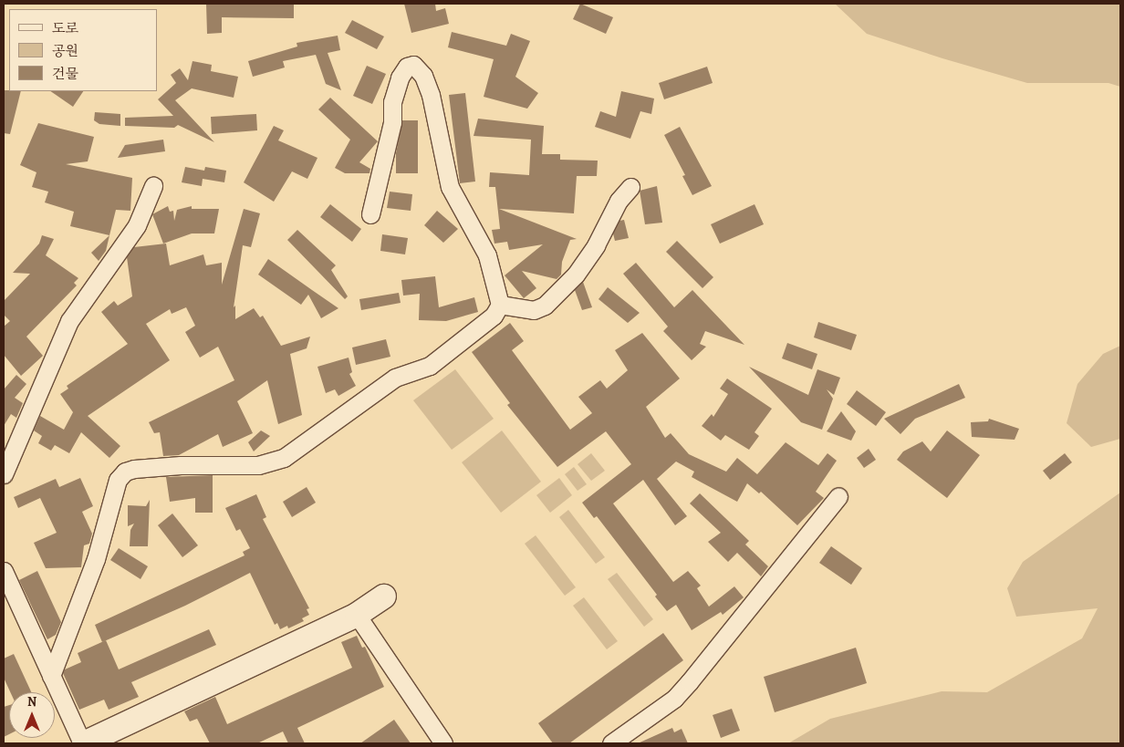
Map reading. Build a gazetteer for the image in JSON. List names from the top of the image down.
{
  "legend": ["도로", "공원", "건물"],
  "north": "top"
}
